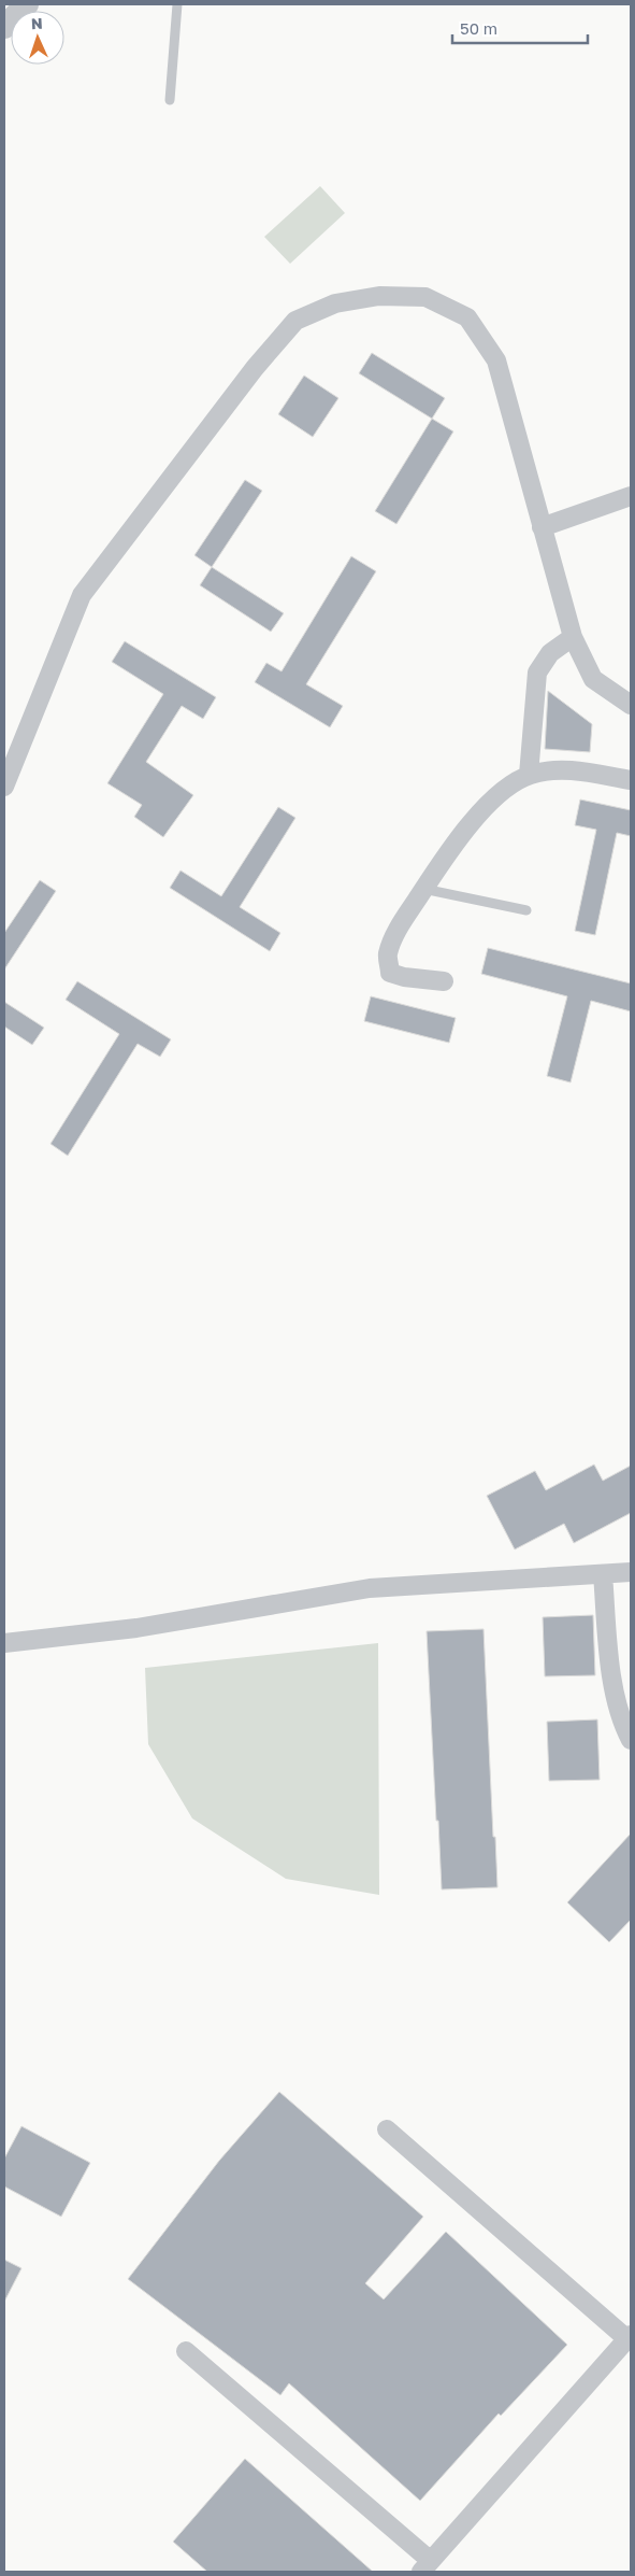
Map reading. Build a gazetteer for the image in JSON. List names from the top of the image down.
{
  "scale_bar": "50 m",
  "north": "top"
}
